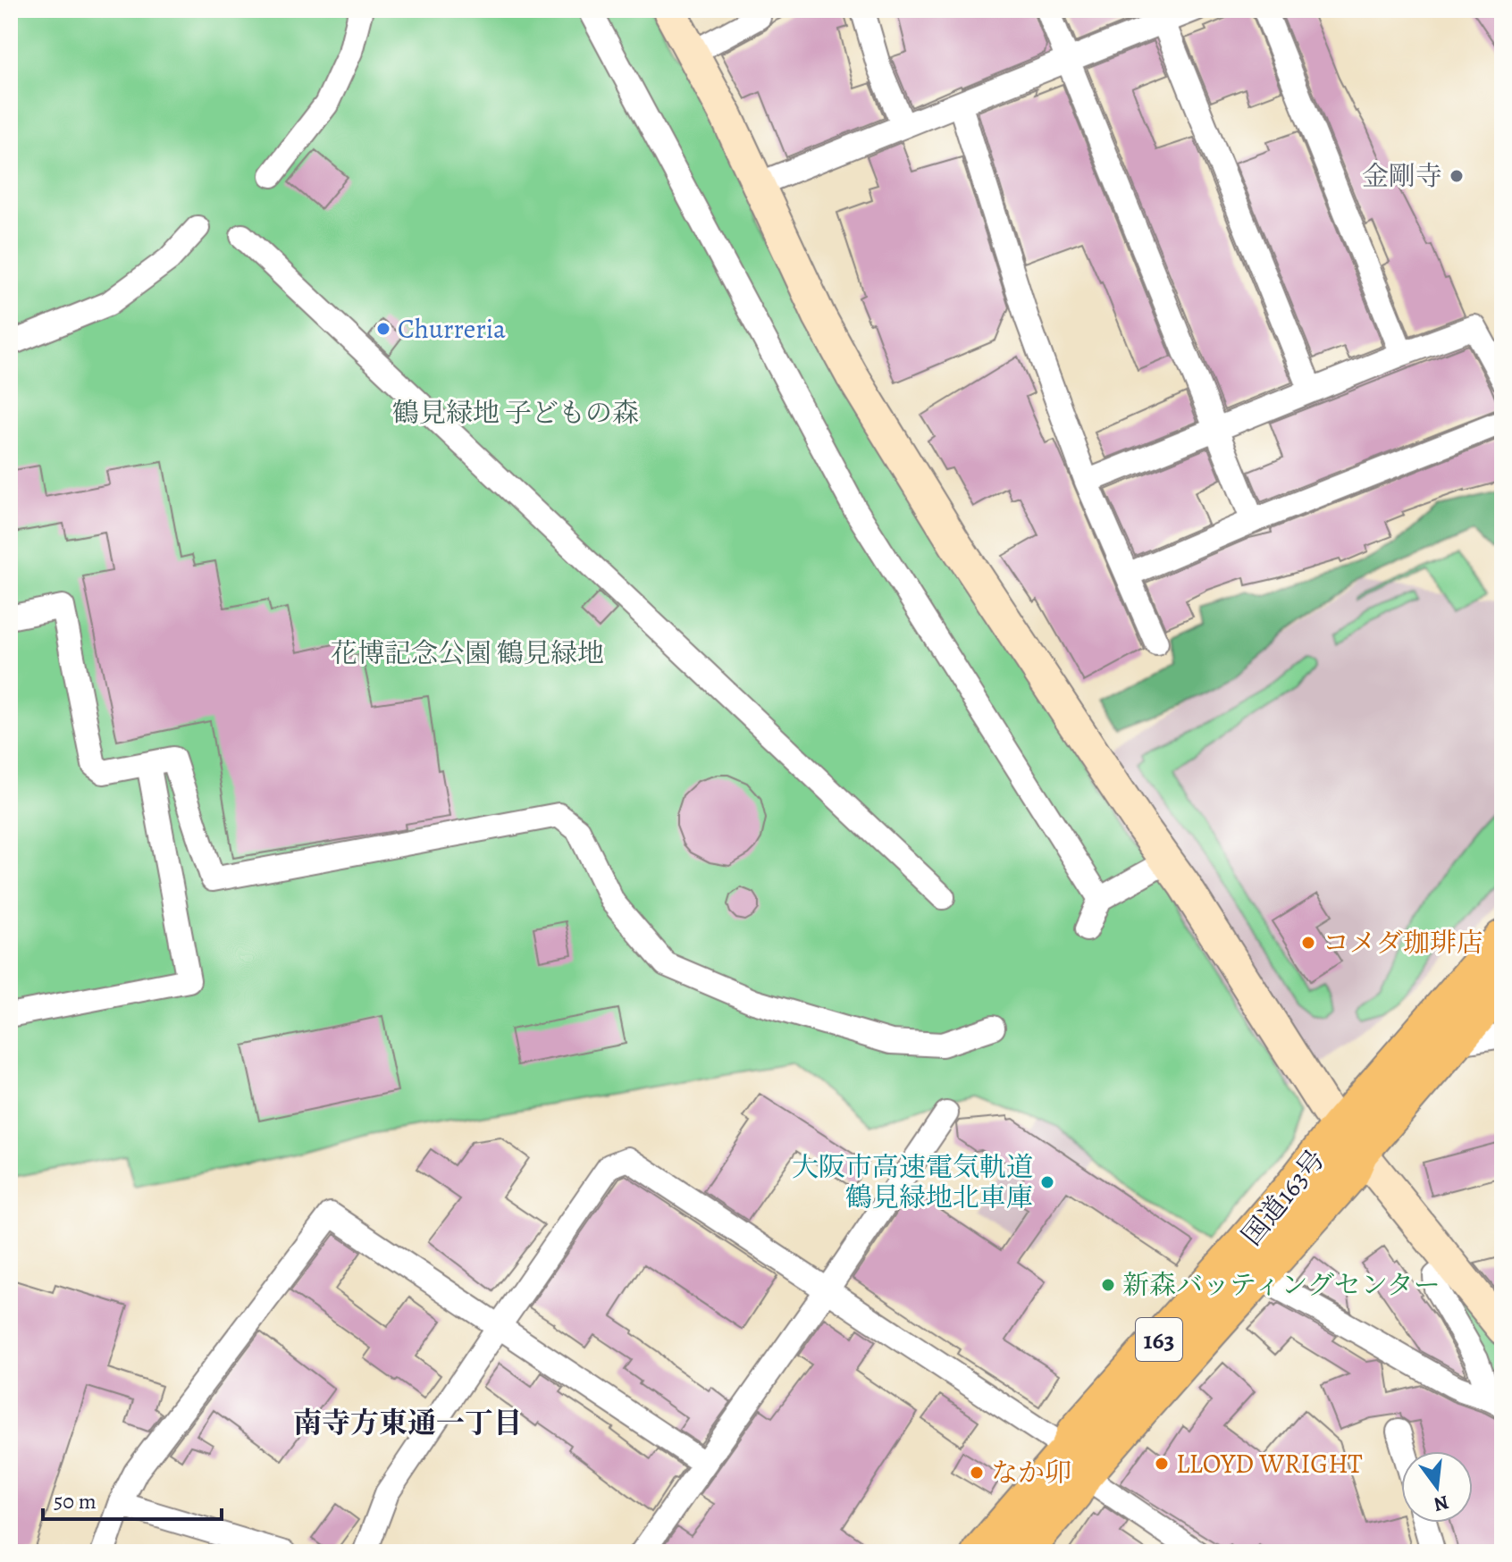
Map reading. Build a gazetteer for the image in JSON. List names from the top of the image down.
{
  "streets": {
    "highway": ["国道163号", "163"]
  },
  "districts": ["南寺方東通一丁目"],
  "parks": ["鶴見緑地 子どもの森", "花博記念公園 鶴見緑地"],
  "places": [
    "金剛寺",
    "Churreria",
    "コメダ珈琲店",
    "大阪市高速電気軌道 鶴見緑地北車庫",
    "新森バッティングセンター",
    "LLOYD WRIGHT",
    "なか卯"
  ],
  "scale_bar": "50 m",
  "north": "bottom"
}
